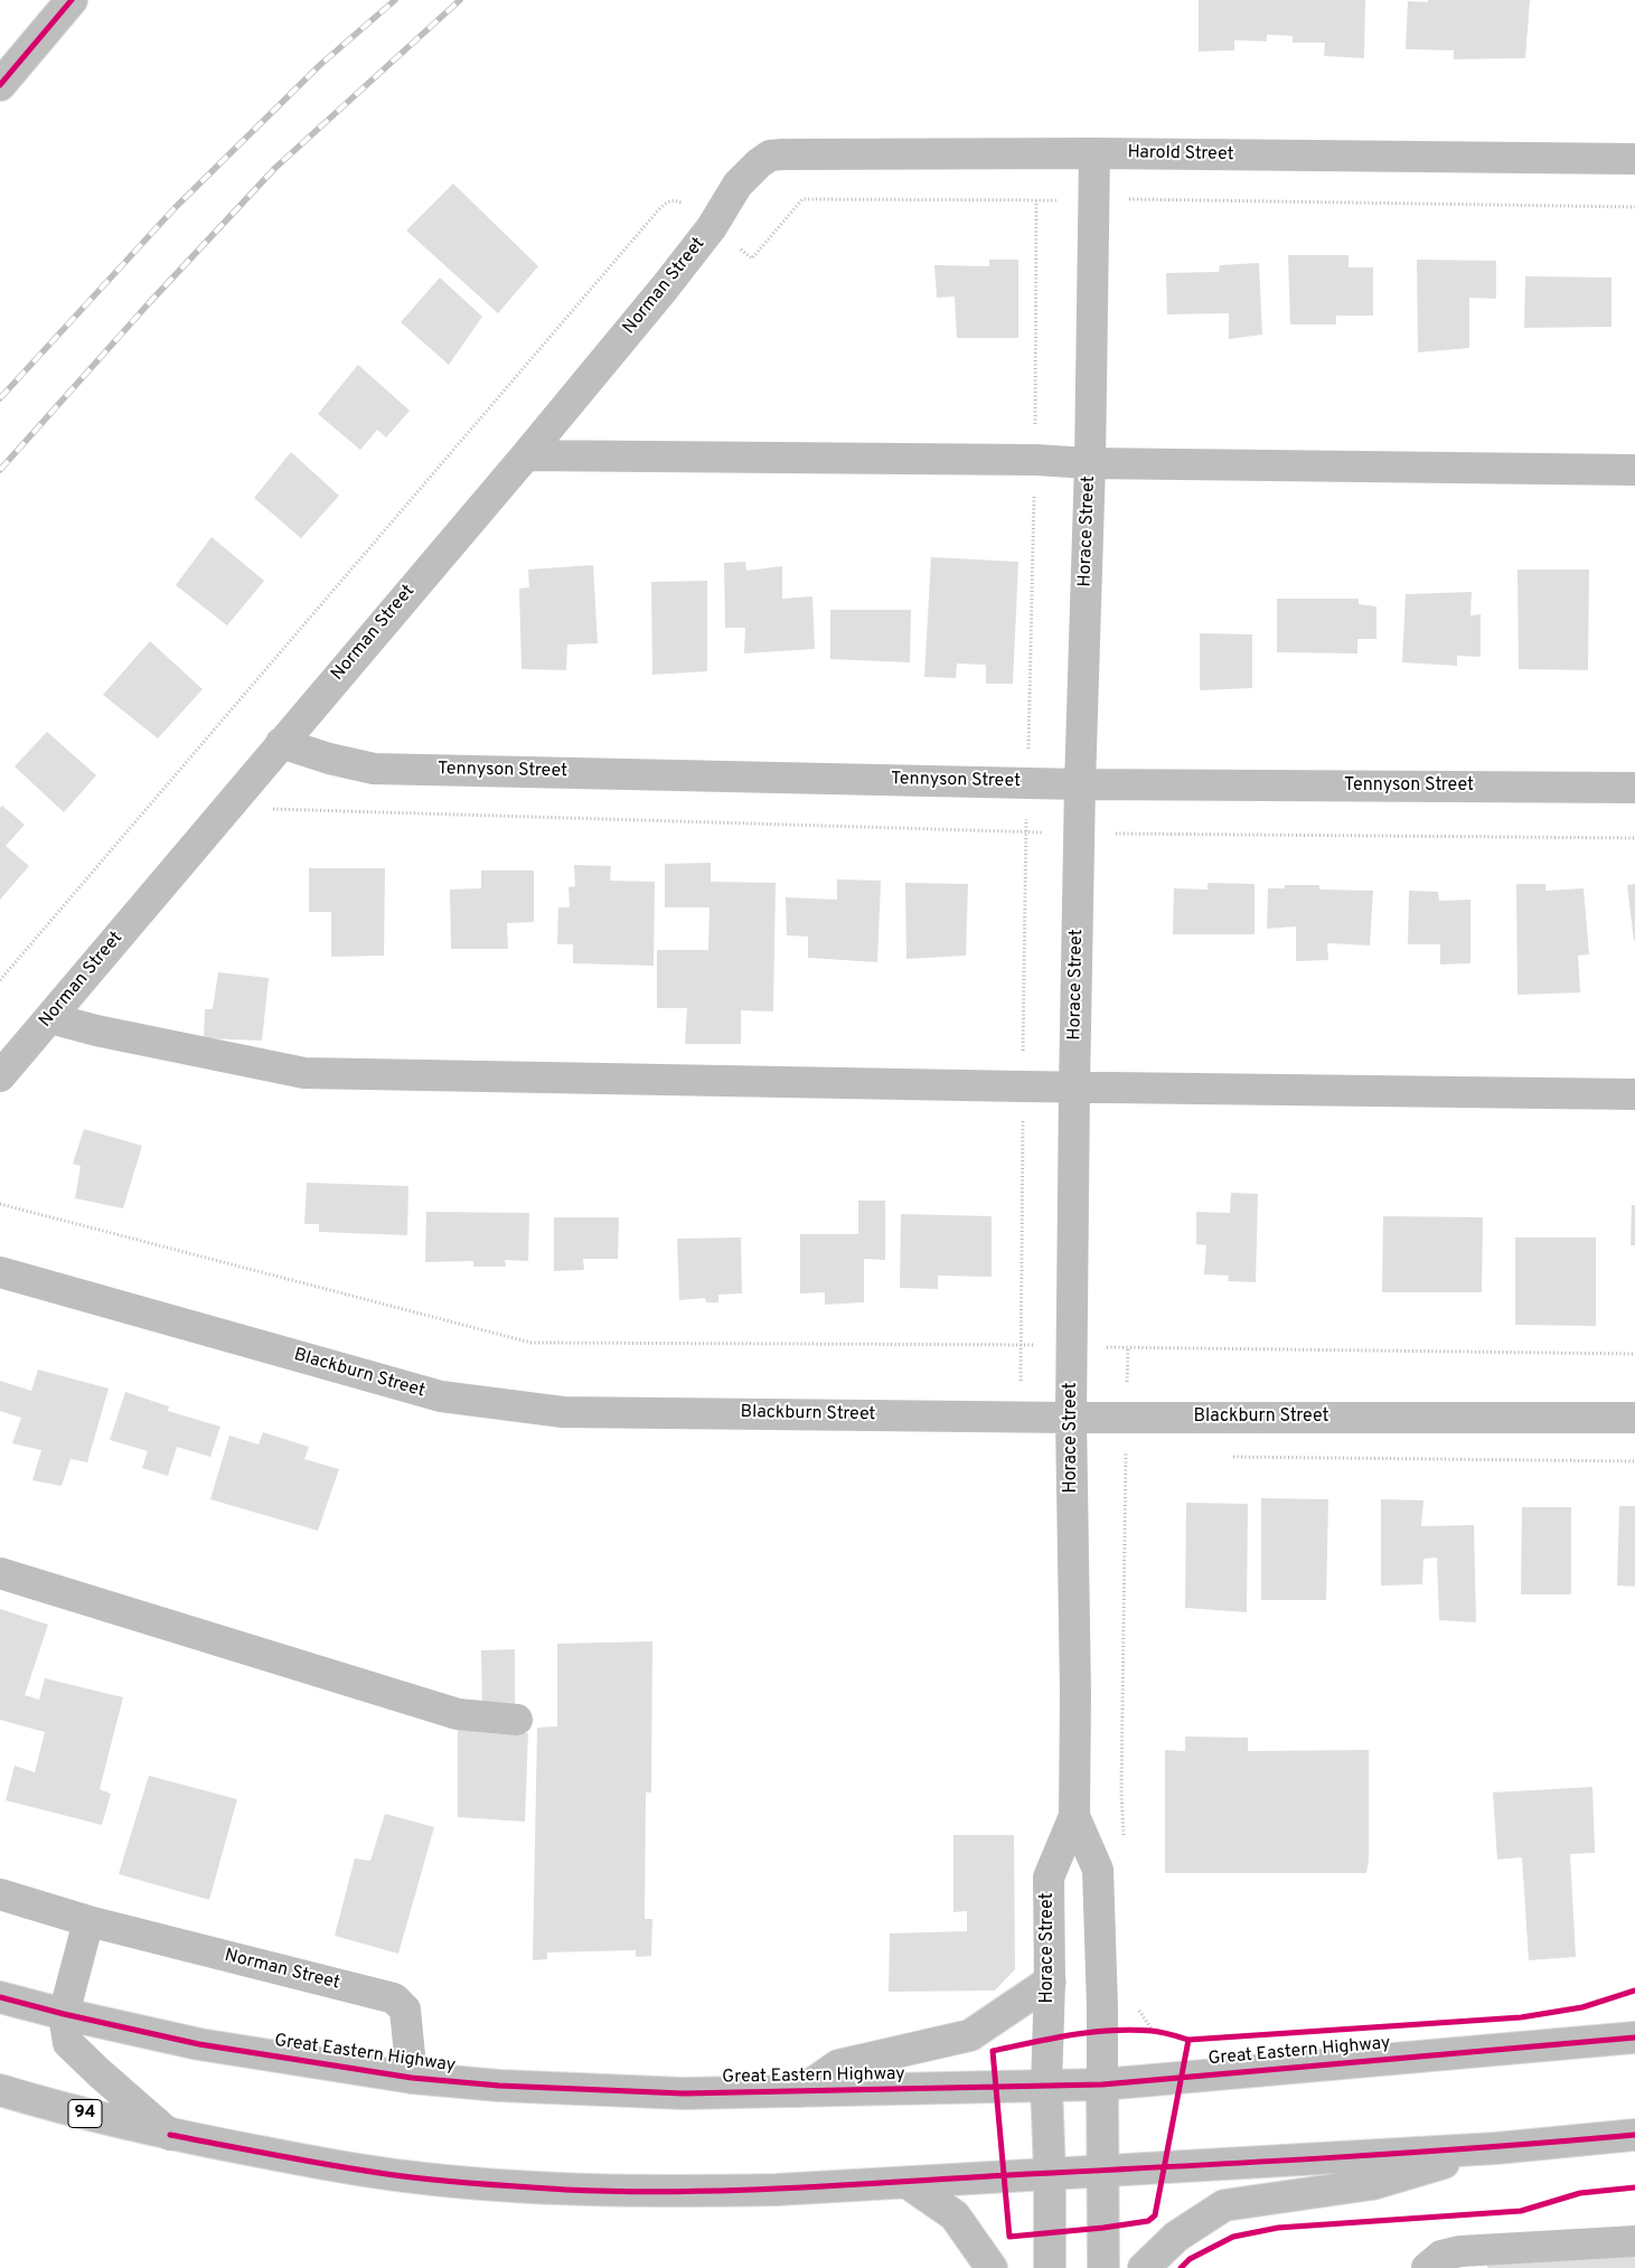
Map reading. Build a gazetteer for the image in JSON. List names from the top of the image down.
{
  "streets": {
    "main road": [
      "Harold Street",
      "Norman Street",
      "Horace Street",
      "Tennyson Street",
      "Blackburn Street",
      "Great Eastern Highway",
      "94"
    ]
  },
  "crossings": [
    ["Harold Street", "Norman Street"],
    ["Harold Street", "Horace Street"],
    ["Norman Street", "Tennyson Street"],
    ["Norman Street", "Great Eastern Highway"],
    ["Horace Street", "Tennyson Street"],
    ["Horace Street", "Blackburn Street"],
    ["Horace Street", "Great Eastern Highway"],
    ["Horace Street", "94"]
  ]
}
